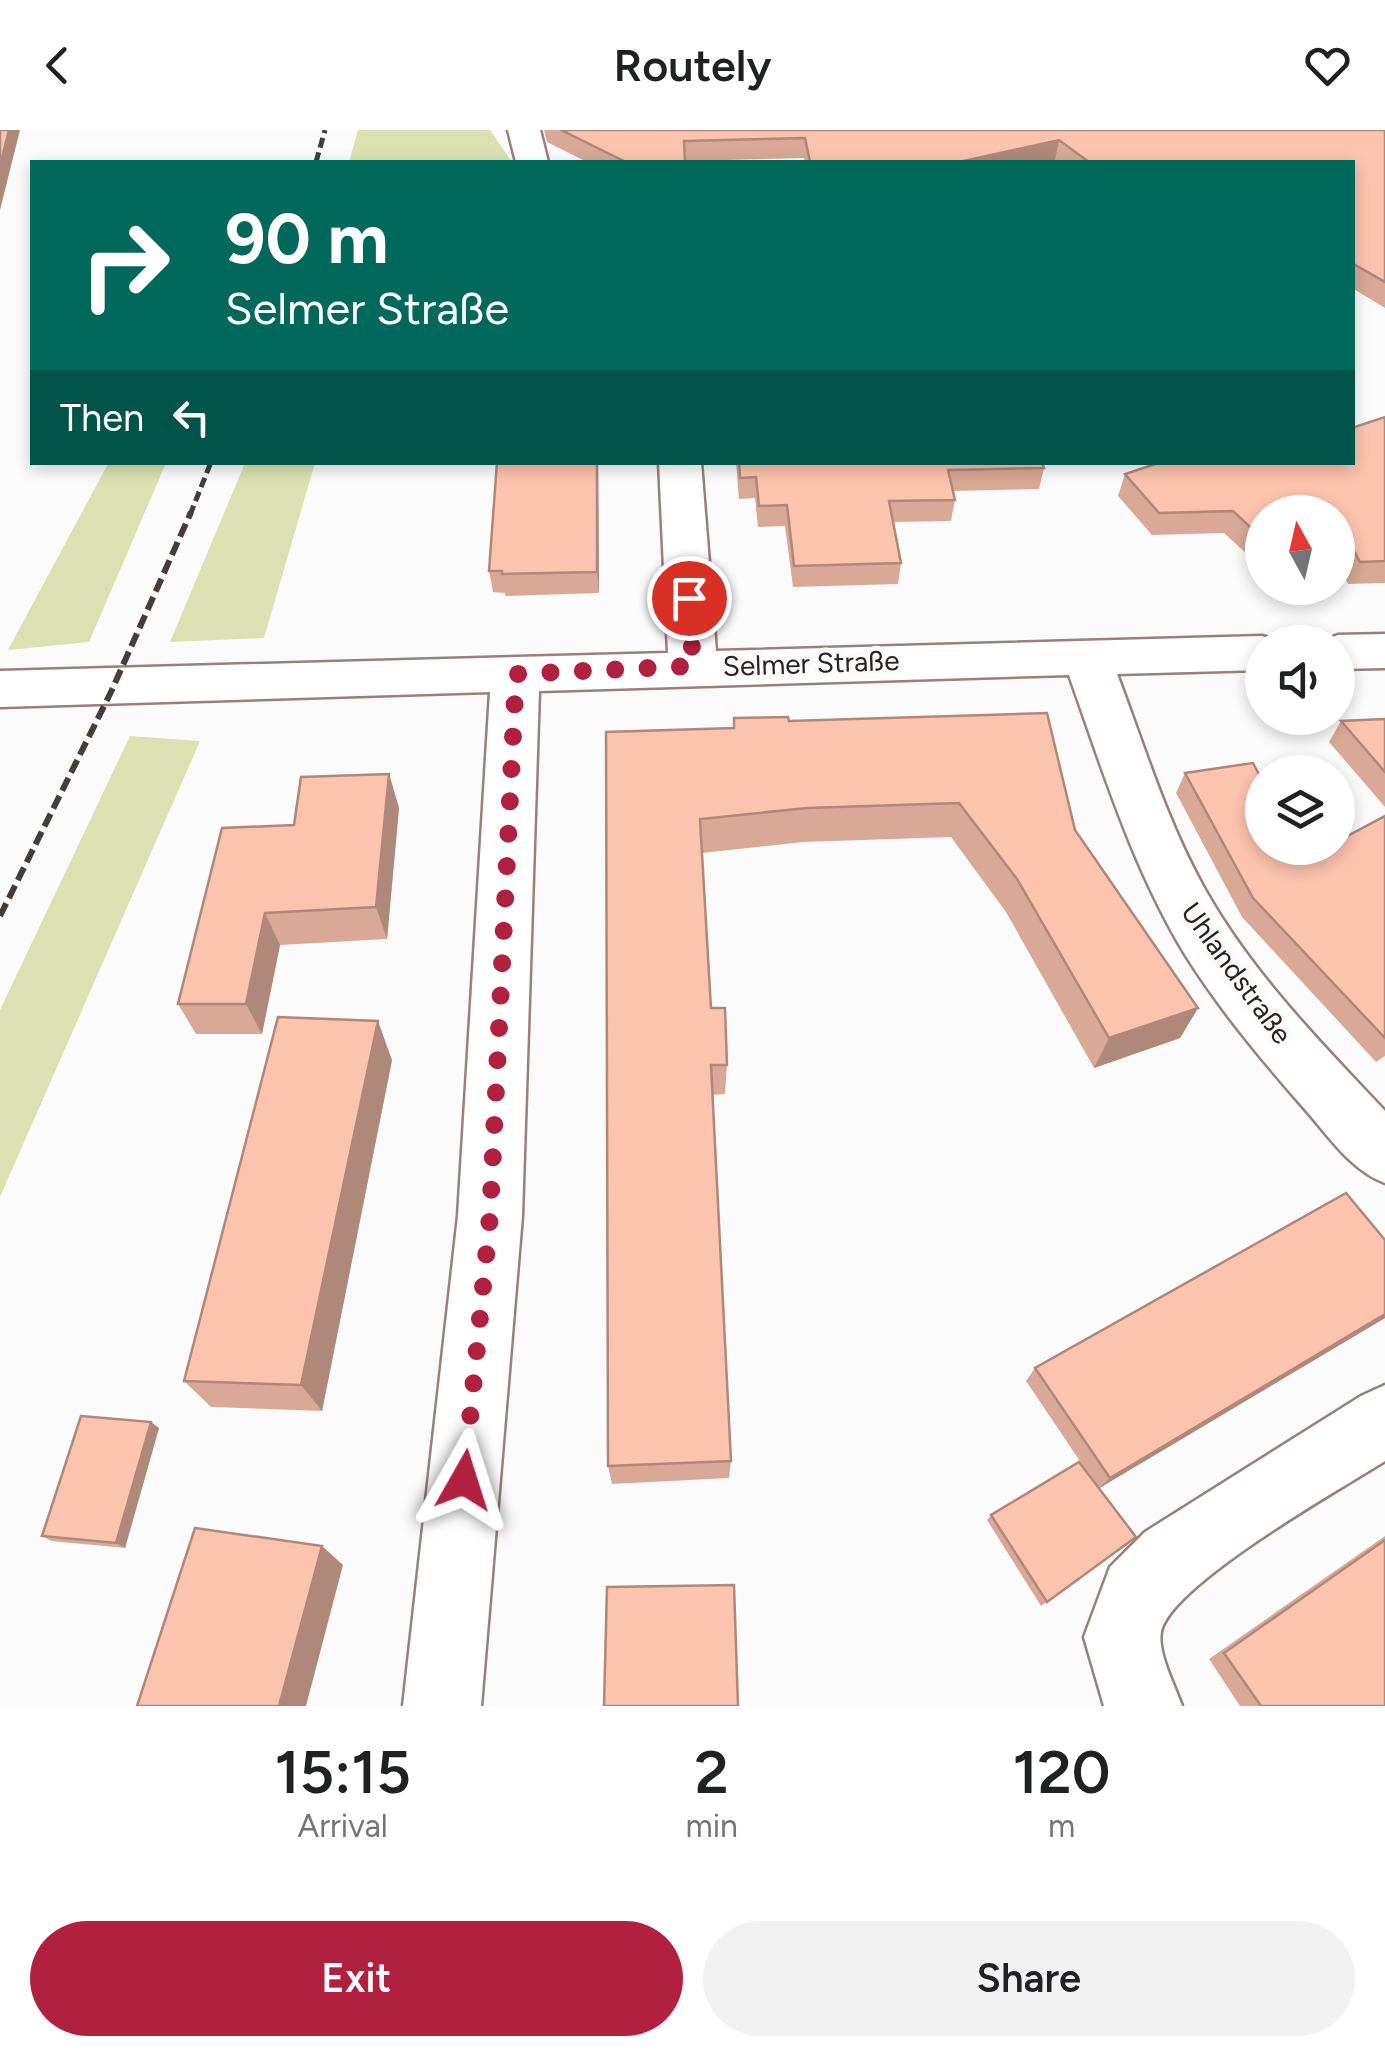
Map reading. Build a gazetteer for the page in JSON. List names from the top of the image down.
{
  "streets": {
    "street": ["Selmer Straße", "Uhlandstraße"]
  },
  "crossings": [
    ["Selmer Straße", "Uhlandstraße"]
  ],
  "north": "top",
  "page": {
    "header": "Routely",
    "turn": ["90 m", "Selmer Straße"],
    "then": "Then",
    "eta": [
      "15:15",
      "Arrival",
      "2",
      "min",
      "120",
      "m"
    ],
    "buttons": ["Exit", "Share"]
  }
}
